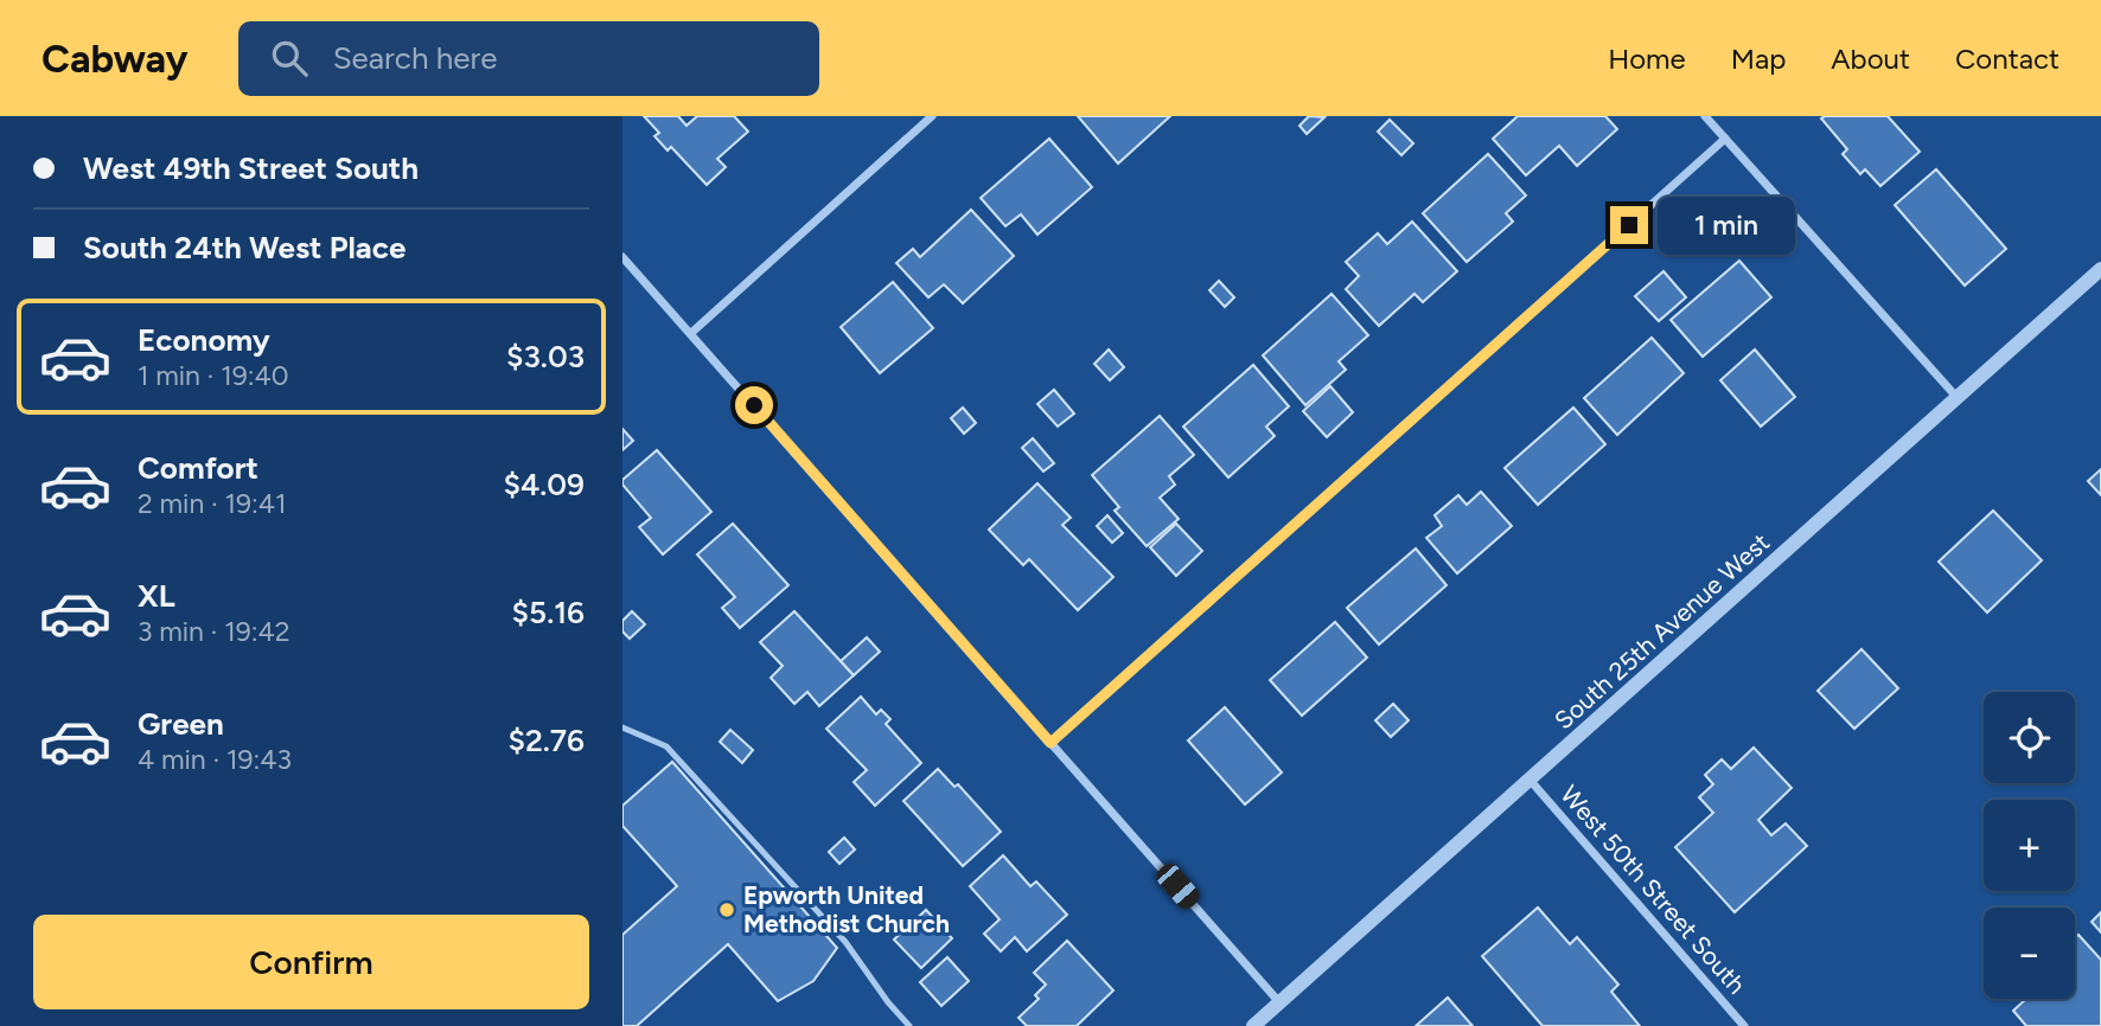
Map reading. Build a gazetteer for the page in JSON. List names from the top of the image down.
{
  "streets": {
    "street": ["South 25th Avenue West", "West 50th Street South"]
  },
  "crossings": [
    ["South 25th Avenue West", "West 50th Street South"]
  ],
  "places": ["Epworth United Methodist Church"],
  "page": {
    "header": "Cabway",
    "search": "Search here",
    "nav": [
      "Home",
      "Map",
      "About",
      "Contact"
    ],
    "banner": ["West 49th Street South", "South 24th West Place"],
    "bubble": "1 min",
    "list": [
      {
        "name": "Economy",
        "note": "1 min · 19:40",
        "value": "$3.03"
      },
      {
        "name": "Comfort",
        "note": "2 min · 19:41",
        "value": "$4.09"
      },
      {
        "name": "XL",
        "note": "3 min · 19:42",
        "value": "$5.16"
      },
      {
        "name": "Green",
        "note": "4 min · 19:43",
        "value": "$2.76"
      }
    ],
    "map_buttons": ["+", "−"],
    "buttons": "Confirm"
  }
}
